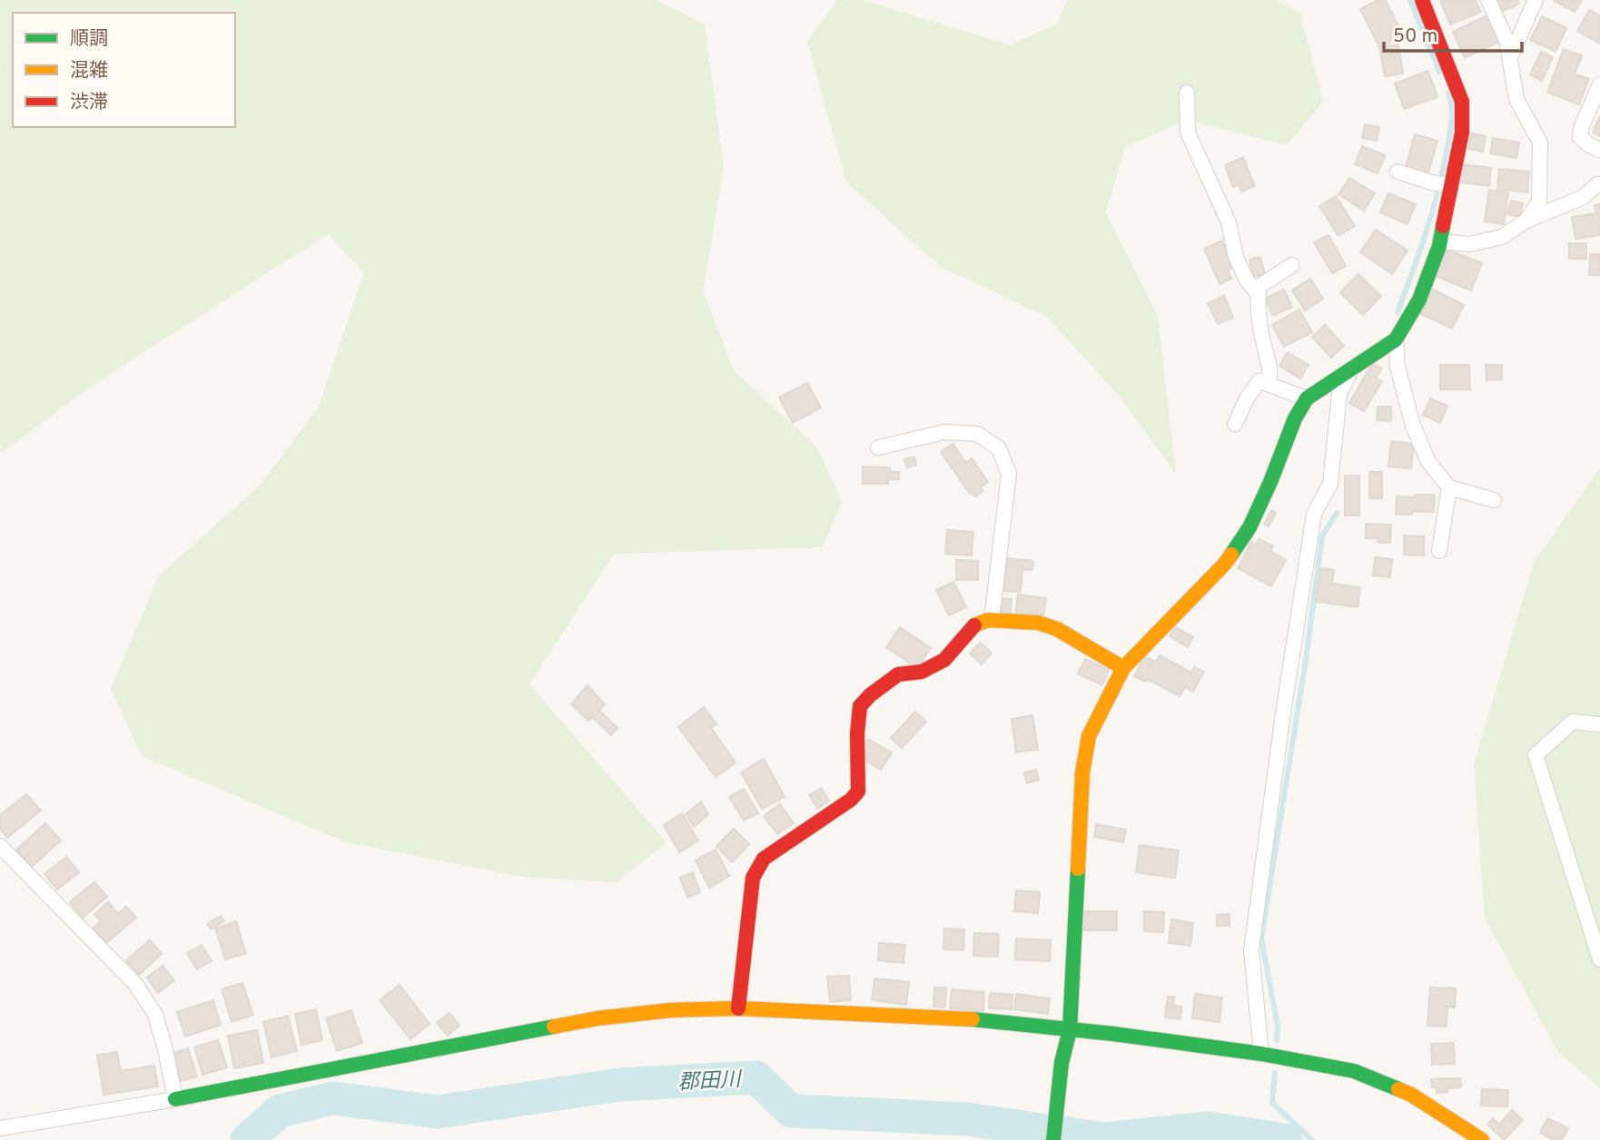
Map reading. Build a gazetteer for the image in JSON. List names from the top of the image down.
{
  "water": ["郡田川"],
  "legend": ["順調", "混雑", "渋滞"],
  "scale_bar": "50 m"
}
